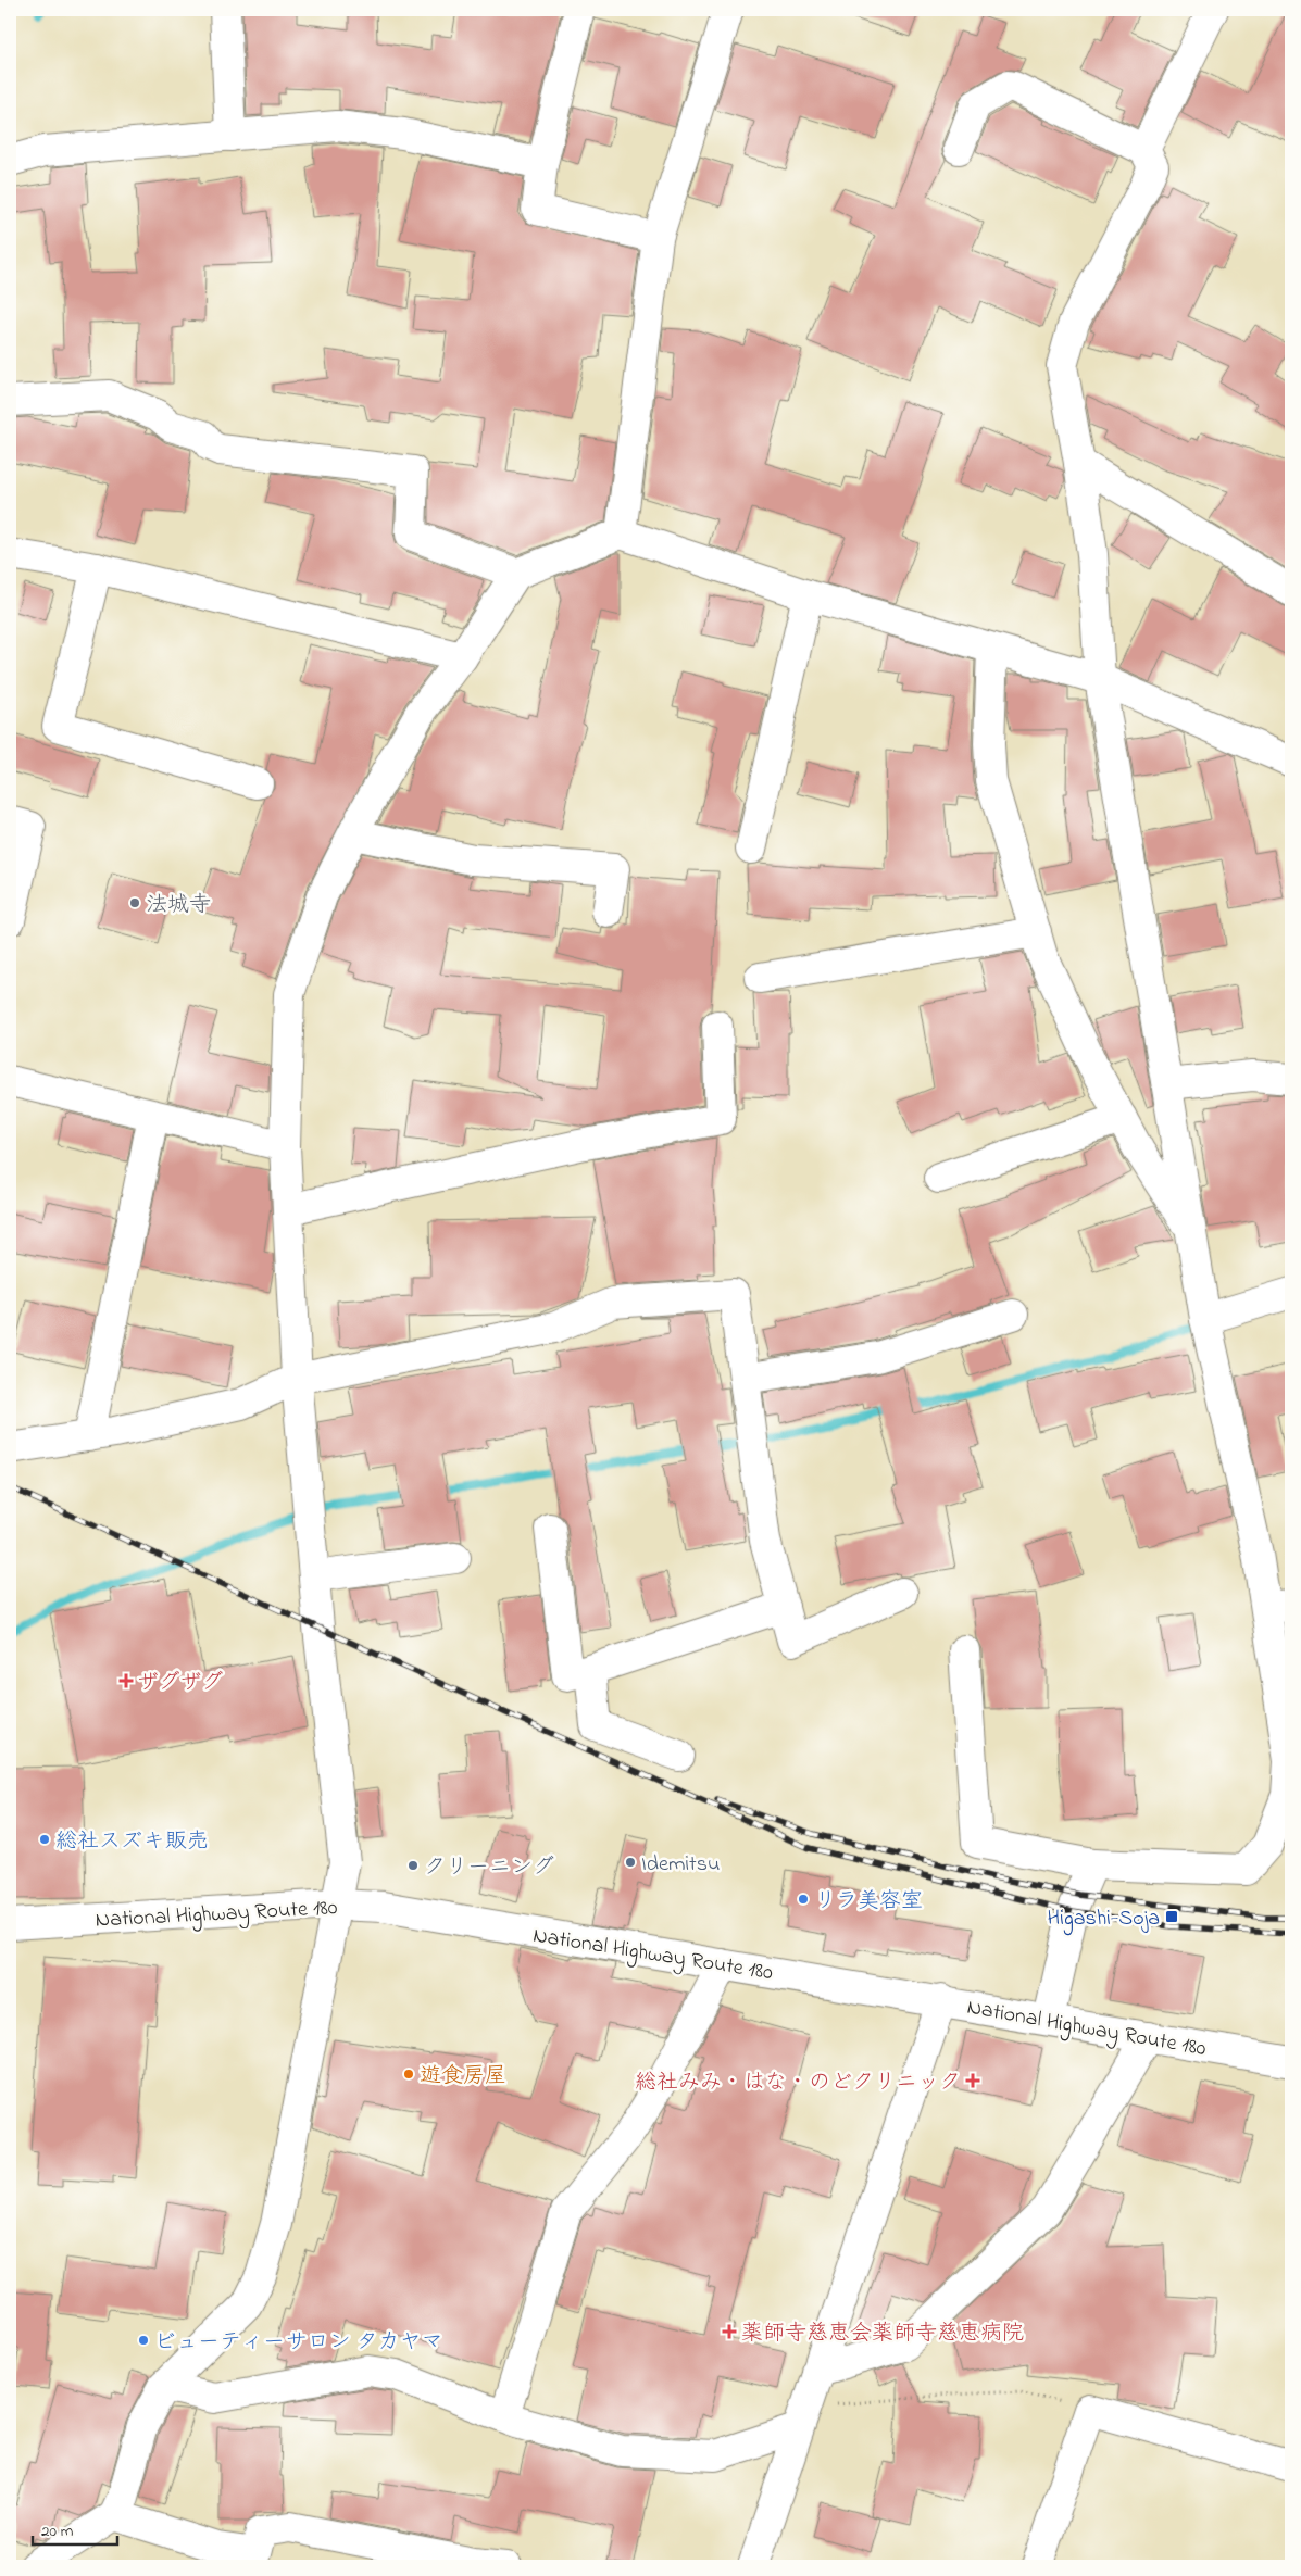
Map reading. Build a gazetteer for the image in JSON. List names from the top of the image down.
{
  "streets": {
    "main road": ["National Highway Route 180"]
  },
  "places": {
    "other": [
      "法城寺",
      "総社スズキ販売",
      "Idemitsu",
      "クリーニング",
      "リラ美容室",
      "遊食房屋",
      "ビューティーサロン タカヤマ"
    ],
    "health": ["ザグザグ", "総社みみ・はな・のどクリニック", "薬師寺慈恵会薬師寺慈恵病院"],
    "transit": ["Higashi-Soja"]
  },
  "scale_bar": "20 m"
}
